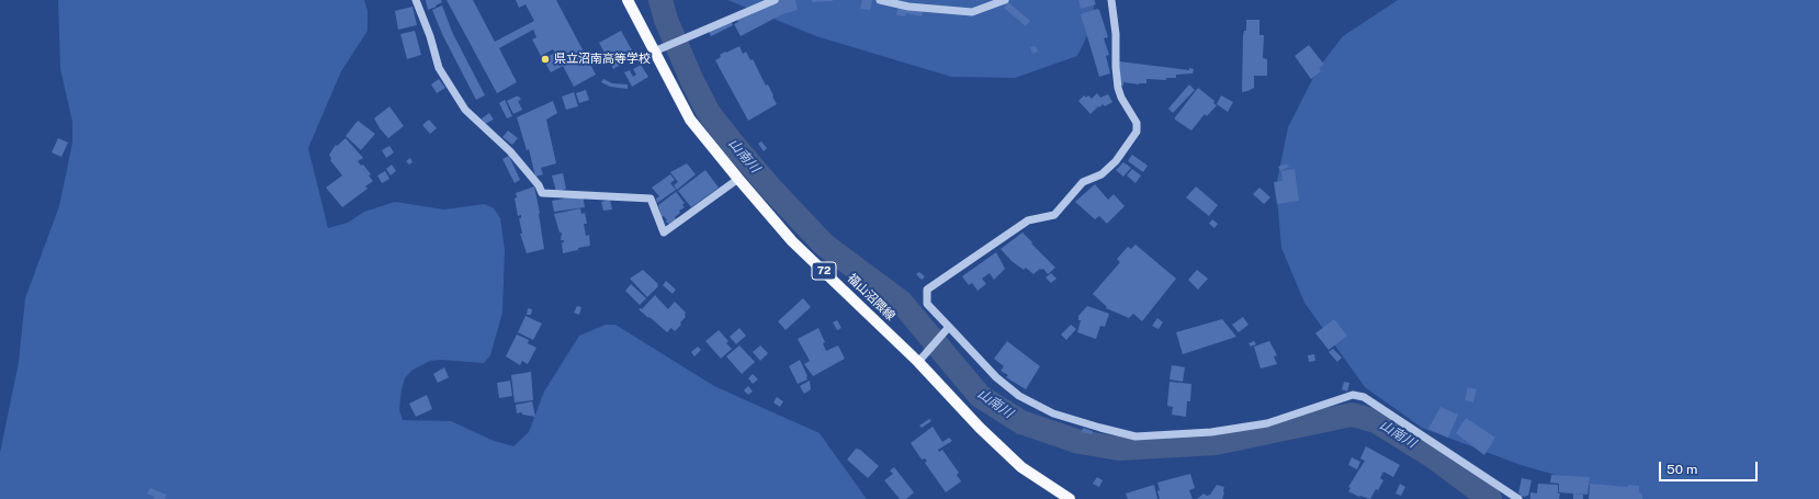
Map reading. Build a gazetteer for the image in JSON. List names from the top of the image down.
{
  "streets": {
    "main road": ["72", "福山沼隈線"]
  },
  "water": ["山南川"],
  "places": ["県立沼南高等学校"],
  "scale_bar": "50 m"
}
